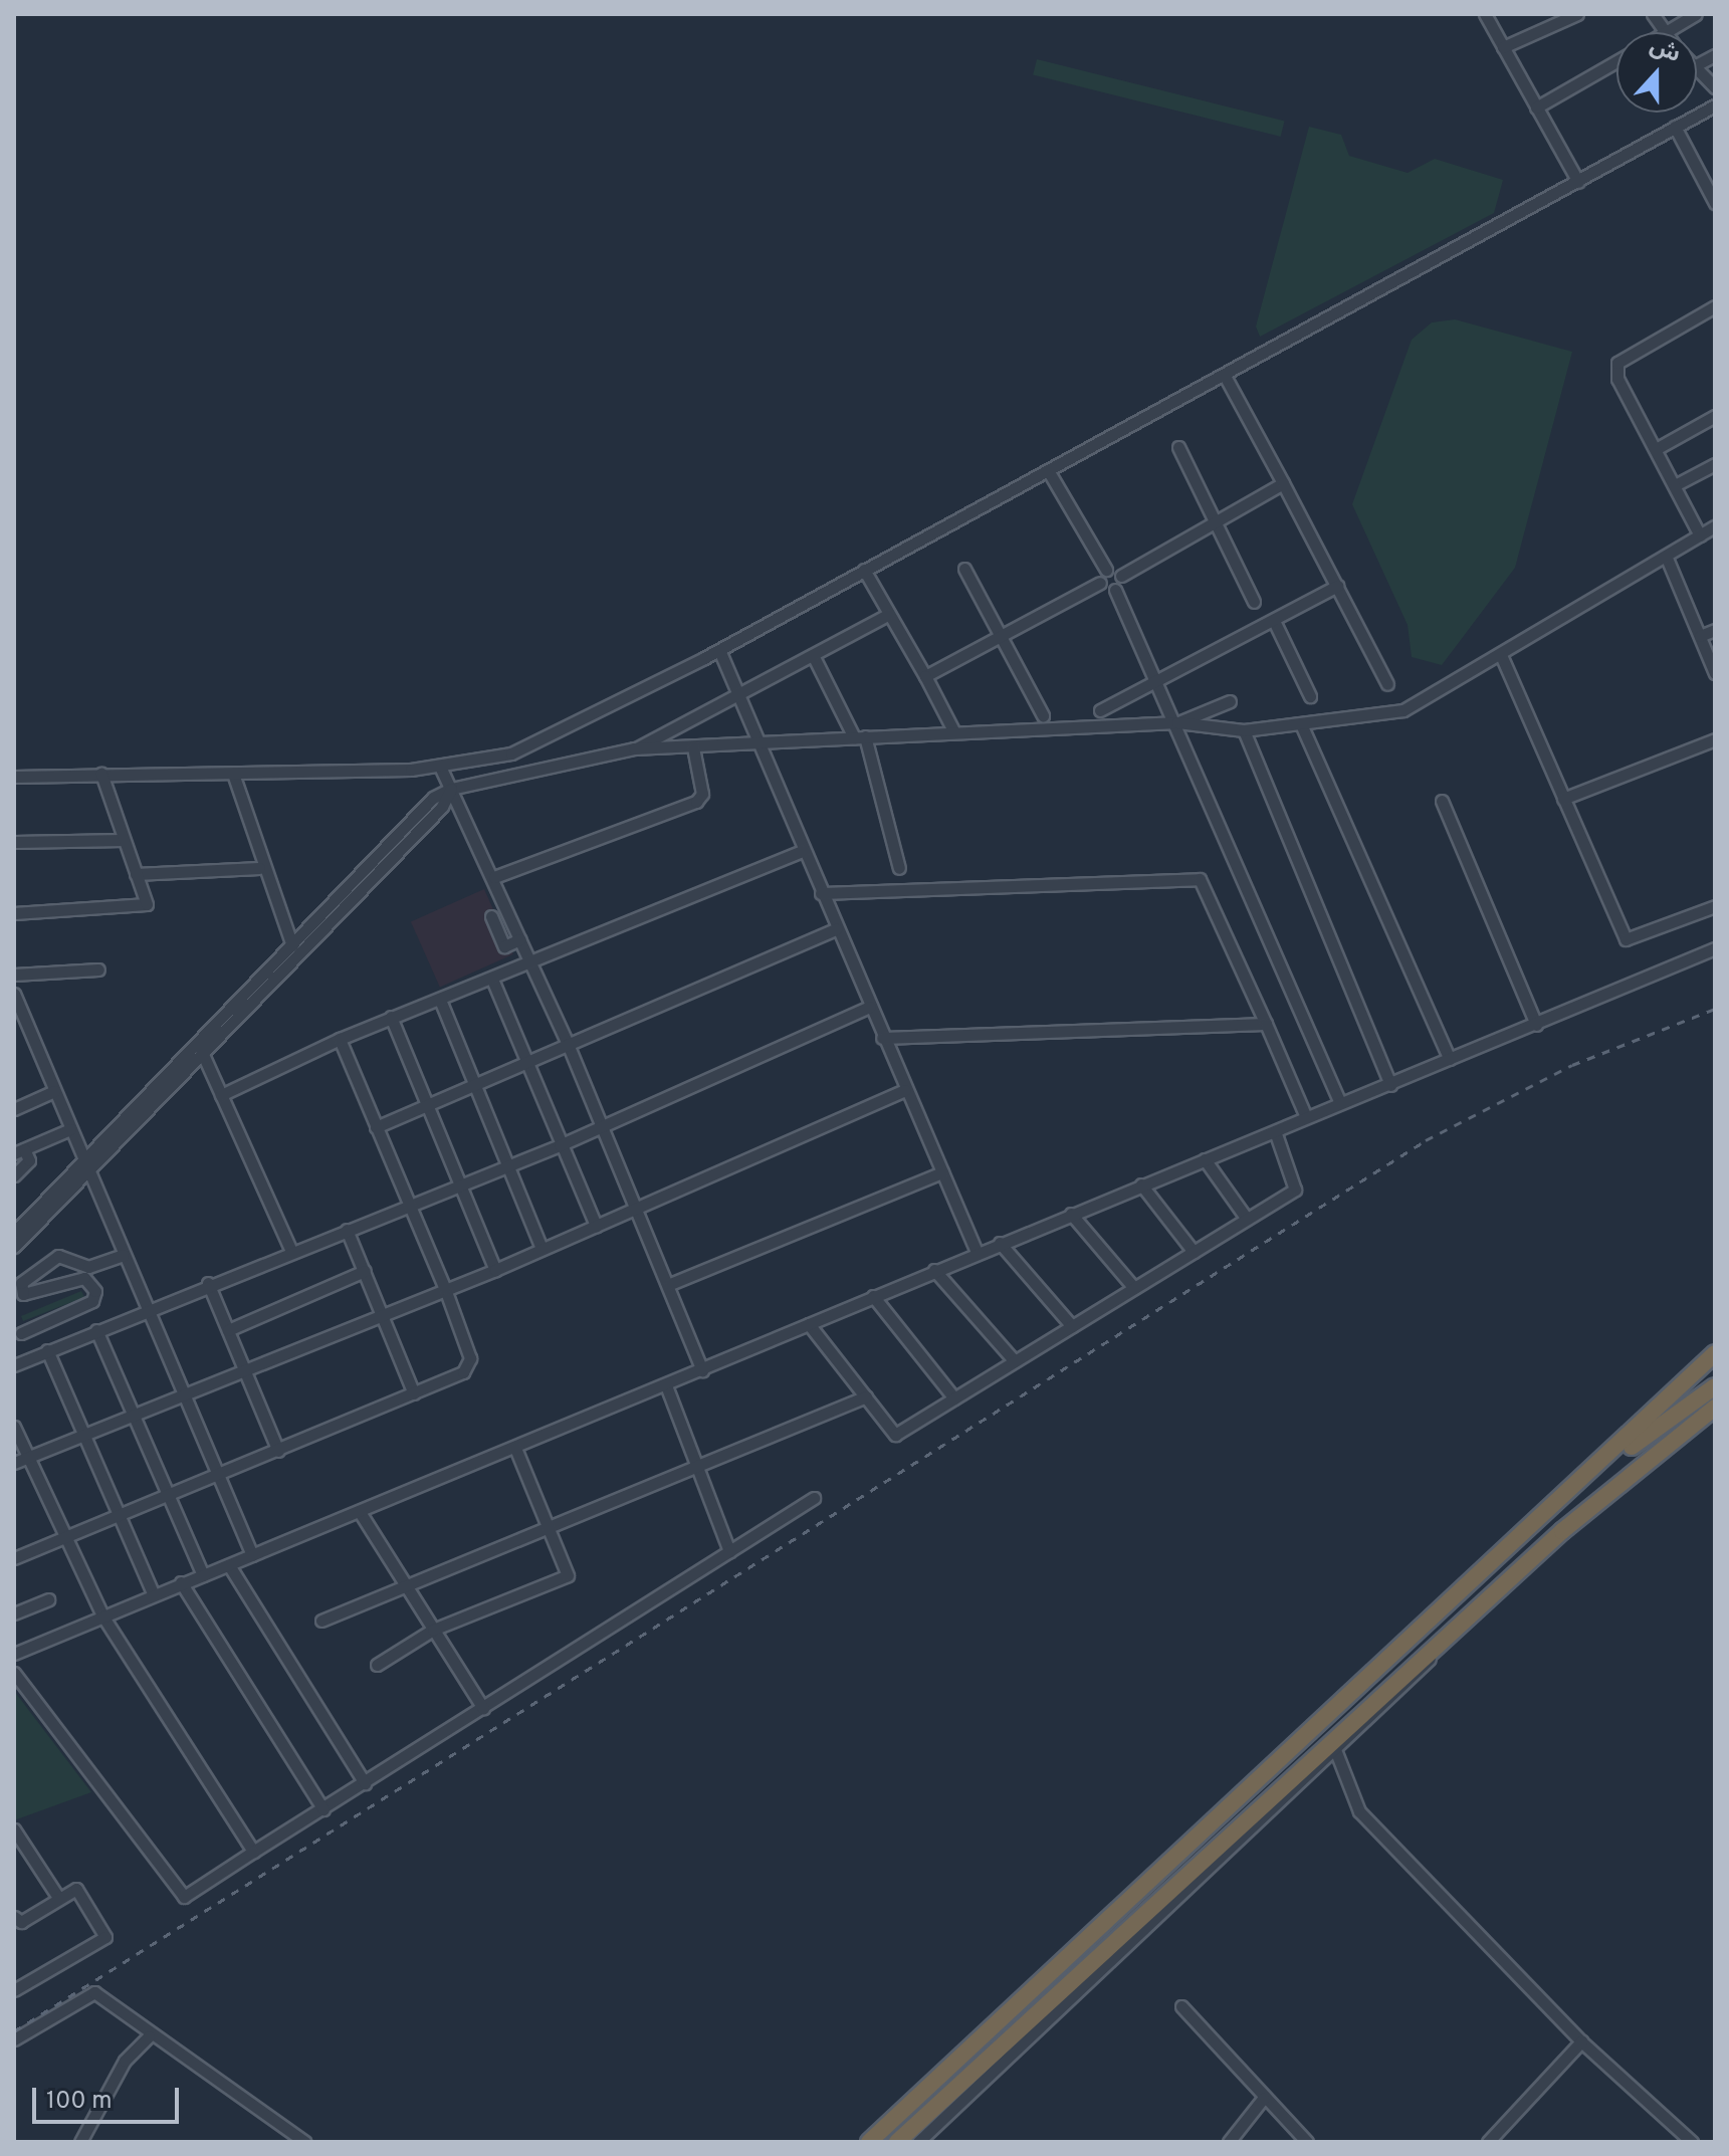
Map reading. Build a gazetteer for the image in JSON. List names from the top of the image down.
{
  "scale_bar": "100 m",
  "north": "top"
}
